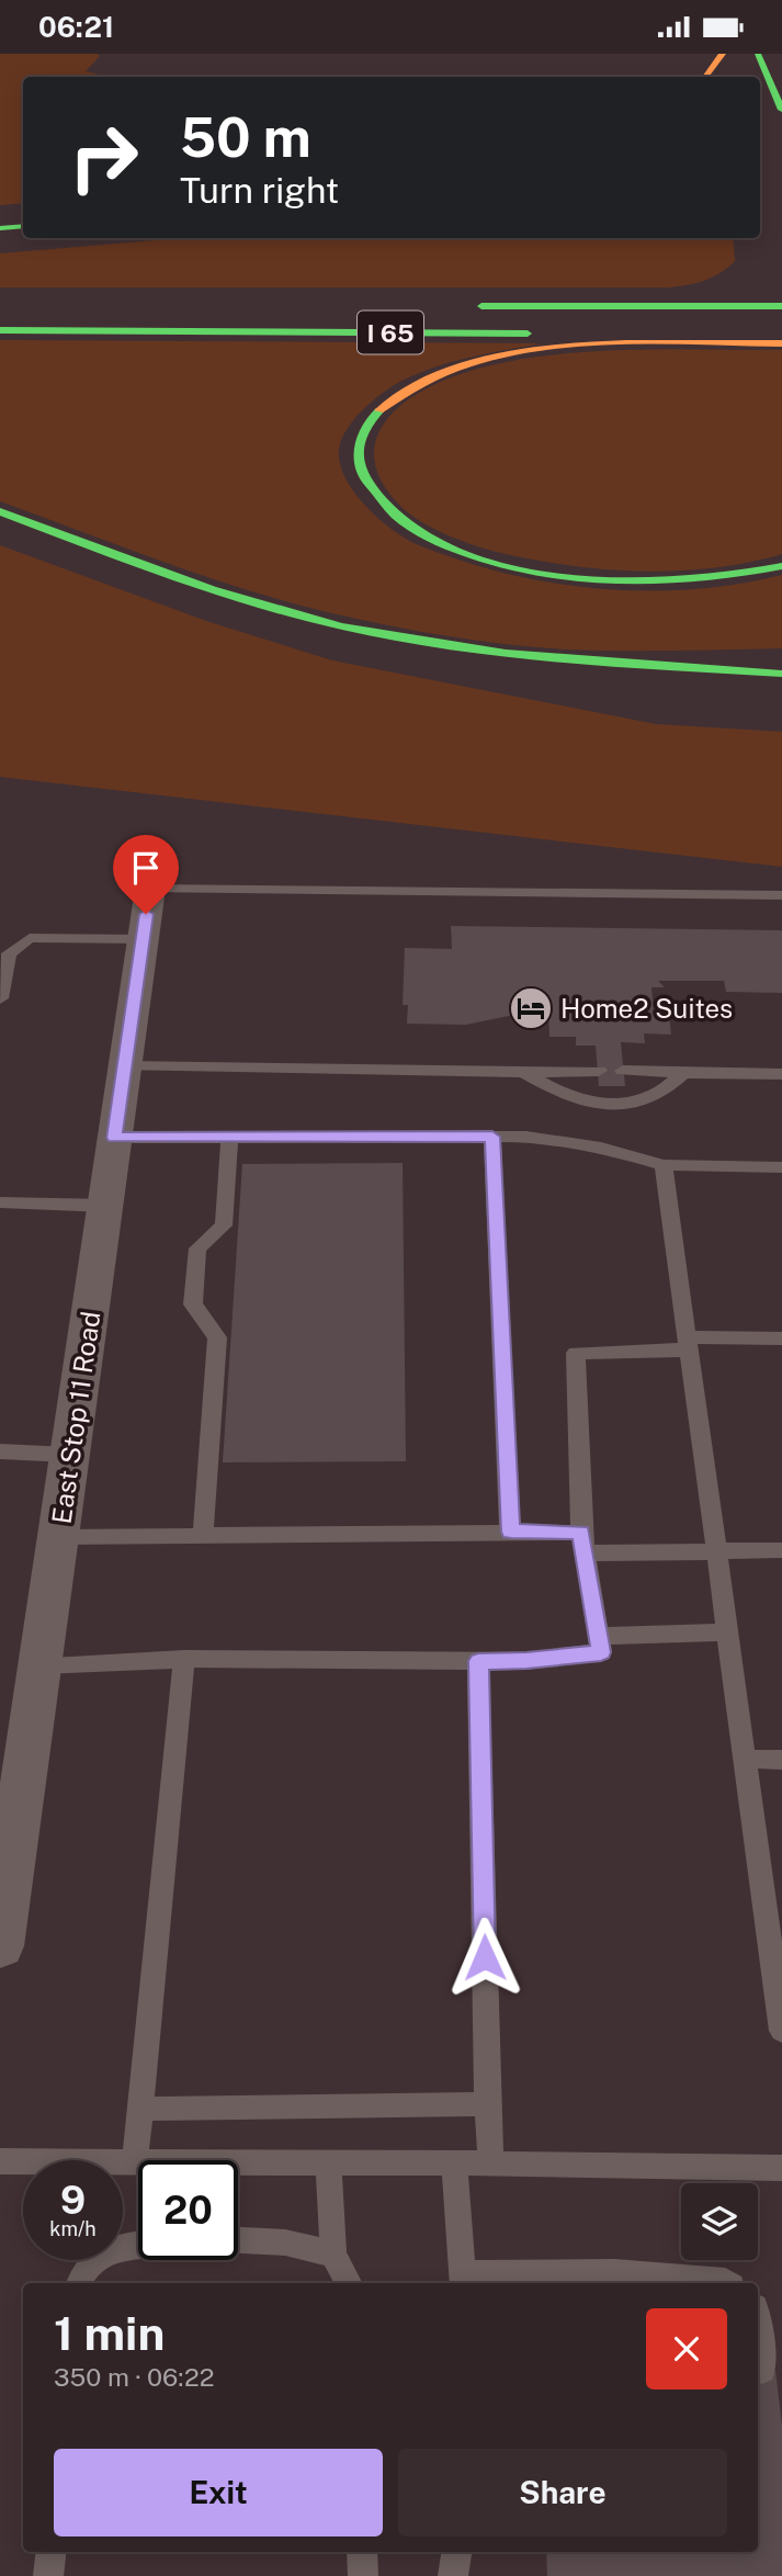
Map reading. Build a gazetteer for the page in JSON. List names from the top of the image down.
{
  "streets": {
    "main road": ["I 65"],
    "street": ["East Stop 11 Road"]
  },
  "places": {
    "hotel": ["Home2 Suites"]
  },
  "page": {
    "status": "06:21",
    "turn": ["50 m", "Turn right"],
    "speed": "9 km/h",
    "limit": "20",
    "heading": ["1 min", "350 m · 06:22"],
    "buttons": ["Exit", "Share"]
  }
}
